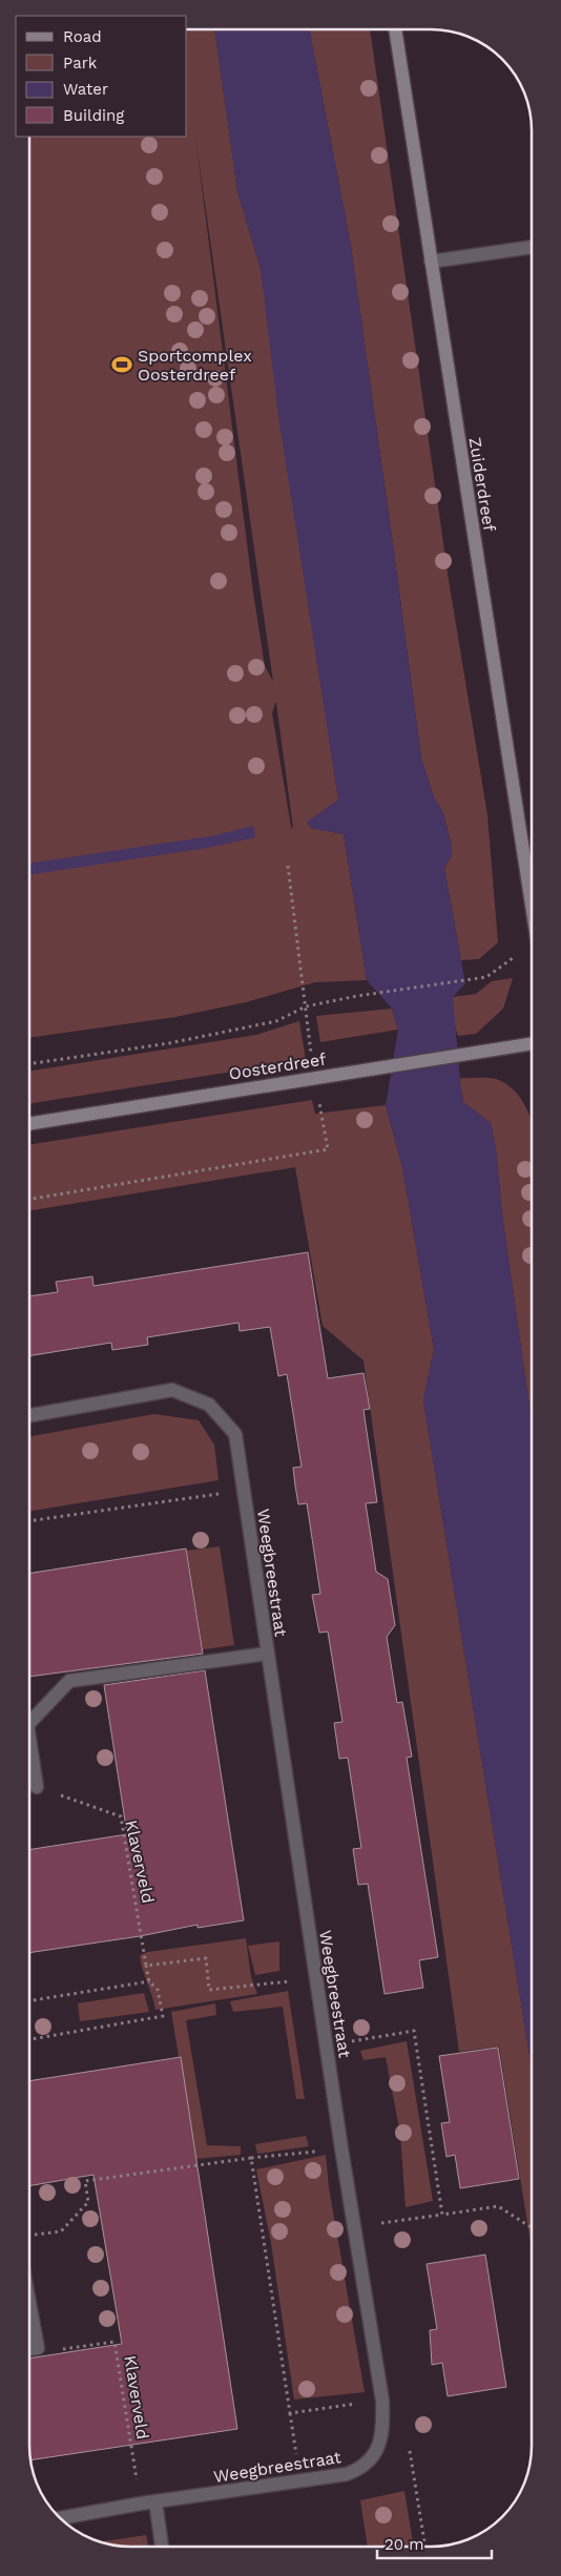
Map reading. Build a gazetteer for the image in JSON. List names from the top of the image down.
{
  "streets": {
    "street": ["Zuiderdreef", "Oosterdreef", "Weegbreestraat"],
    "path": ["Klaverveld"]
  },
  "crossings": [
    ["Weegbreestraat", "Klaverveld"]
  ],
  "places": {
    "sports": ["Sportcomplex Oosterdreef"]
  },
  "legend": [
    "Road",
    "Park",
    "Water",
    "Building"
  ],
  "scale_bar": "20 m"
}
